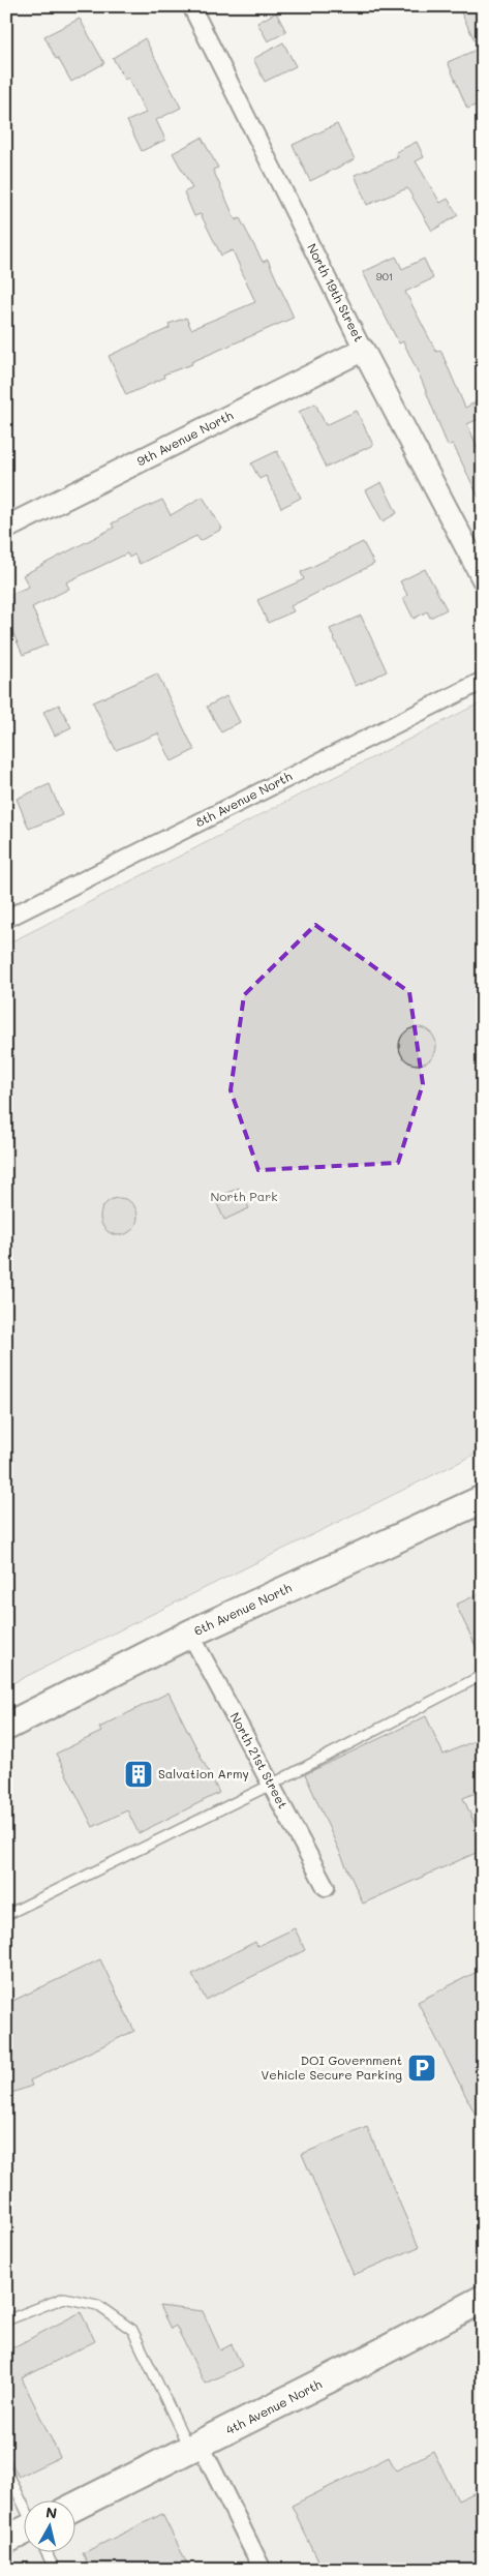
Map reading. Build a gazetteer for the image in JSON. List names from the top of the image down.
{
  "streets": {
    "main road": ["6th Avenue North", "4th Avenue North"],
    "street": [
      "North 19th Street",
      "9th Avenue North",
      "8th Avenue North",
      "North 21st Street"
    ]
  },
  "crossings": [
    ["North 19th Street", "9th Avenue North"],
    ["6th Avenue North", "North 21st Street"]
  ],
  "parks": ["North Park"],
  "places": {
    "building": ["Salvation Army"],
    "parking": ["DOI Government Vehicle Secure Parking"]
  },
  "house_numbers": ["901"],
  "north": "top"
}
